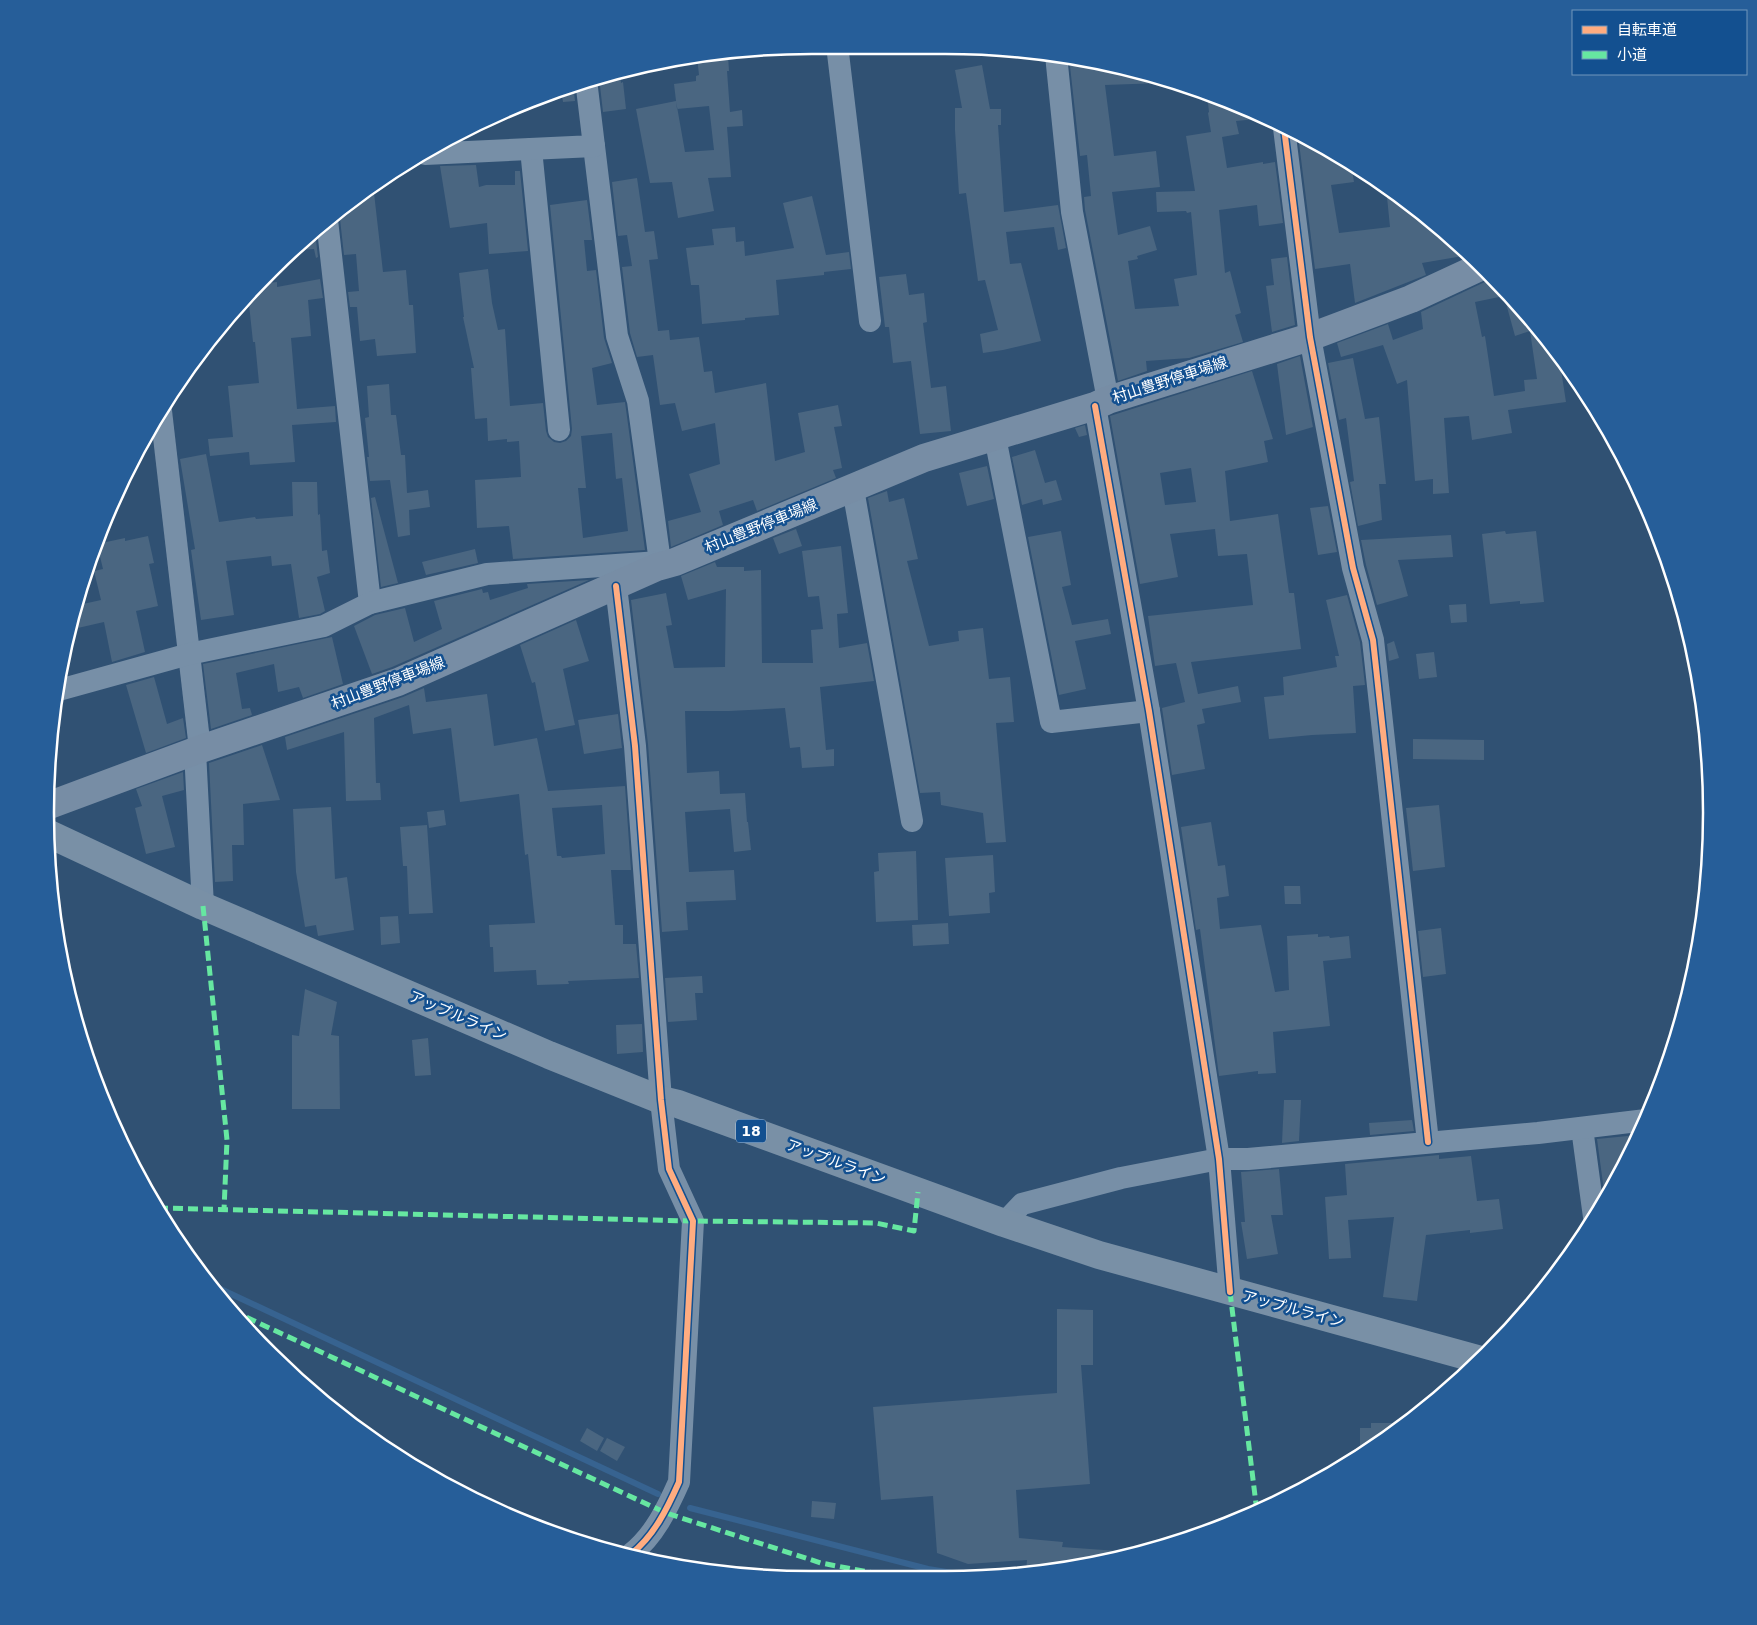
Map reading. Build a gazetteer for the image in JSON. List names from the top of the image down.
{
  "streets": {
    "highway": ["アップルライン", "18"],
    "main road": ["村山豊野停車場線"]
  },
  "legend": ["自転車道", "小道"]
}
